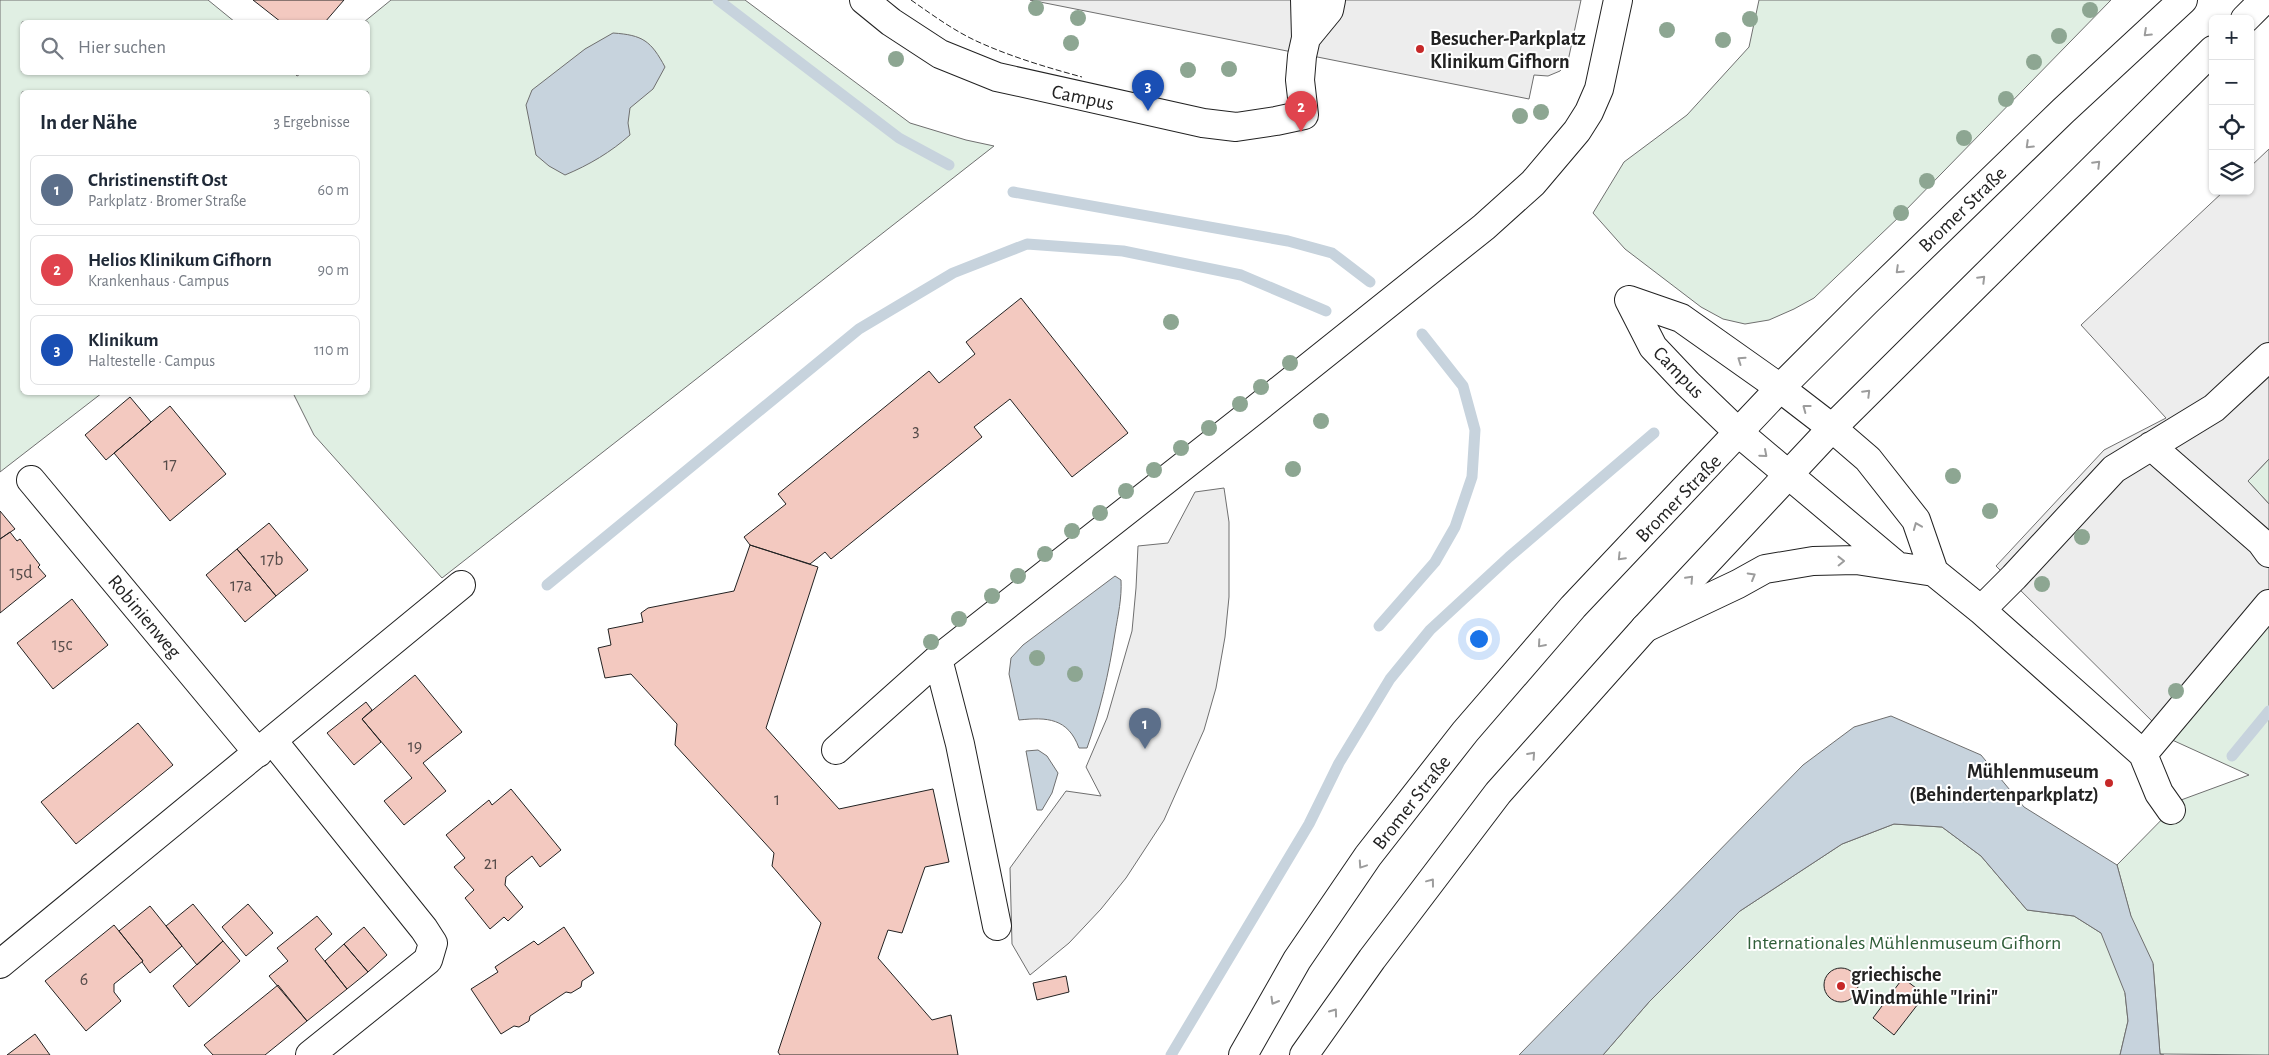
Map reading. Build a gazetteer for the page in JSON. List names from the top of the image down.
{
  "streets": {
    "main road": ["Campus", "Bromer Straße", "Robinienweg"]
  },
  "crossings": [
    ["Campus", "Bromer Straße"]
  ],
  "parks": ["Internationales Mühlenmuseum Gifhorn"],
  "places": ["Besucher-Parkplatz Klinikum Gifhorn", "Mühlenmuseum (Behindertenparkplatz)", "griechische Windmühle \"Irini\""],
  "house_numbers": [
    "3",
    "17",
    "17b",
    "15d",
    "17a",
    "15c",
    "19",
    "1",
    "21",
    "6"
  ],
  "page": {
    "map_buttons": ["+", "−"],
    "search": "Hier suchen",
    "pins": ["3", "2", "1"],
    "heading": ["In der Nähe", "3 Ergebnisse"],
    "list": [
      {
        "mark": "1",
        "name": "Christinenstift Ost",
        "note": "Parkplatz · Bromer Straße",
        "value": "60 m"
      },
      {
        "mark": "2",
        "name": "Helios Klinikum Gifhorn",
        "note": "Krankenhaus · Campus",
        "value": "90 m"
      },
      {
        "mark": "3",
        "name": "Klinikum",
        "note": "Haltestelle · Campus",
        "value": "110 m"
      }
    ]
  }
}
